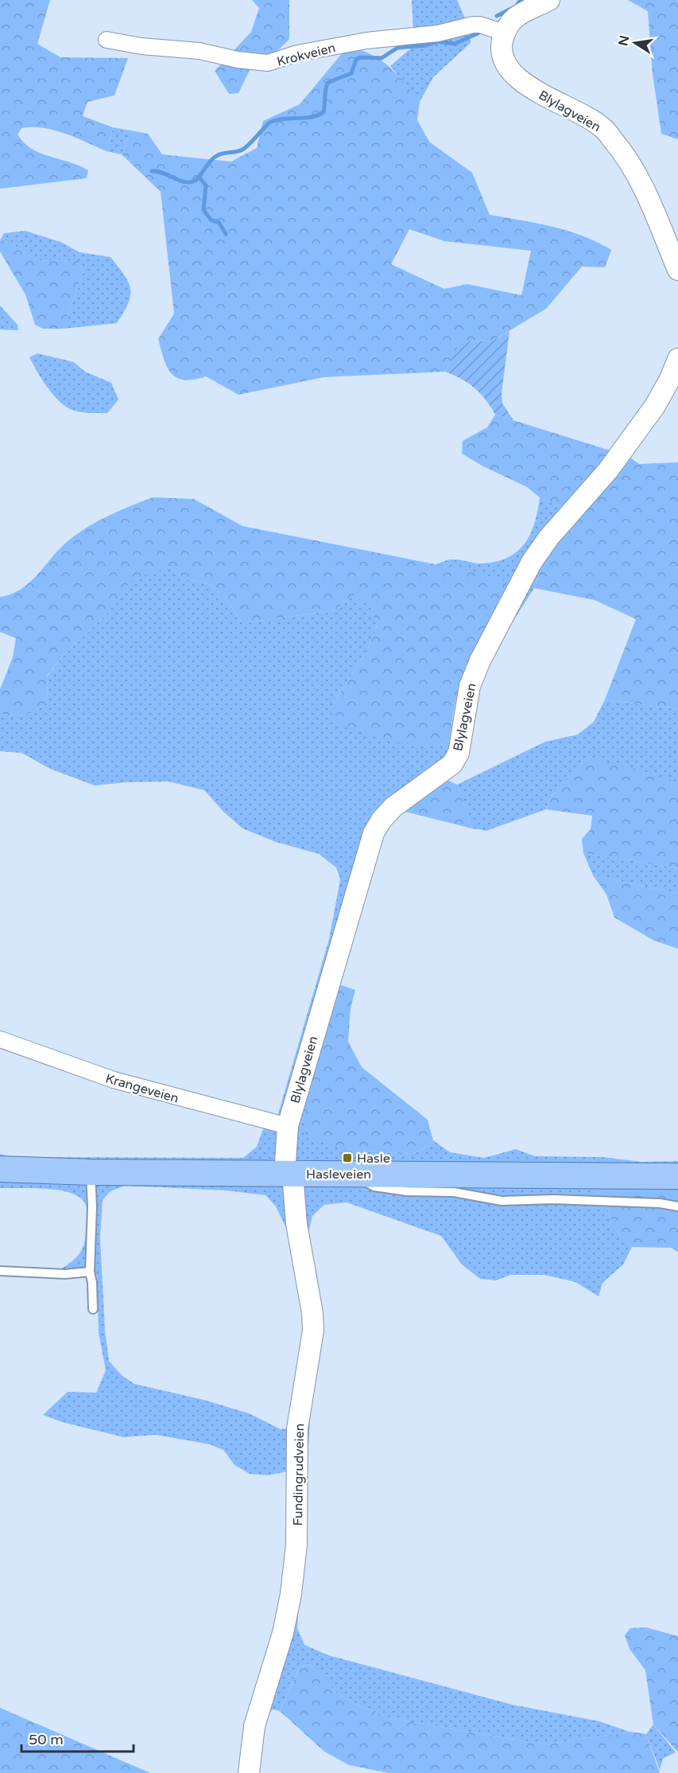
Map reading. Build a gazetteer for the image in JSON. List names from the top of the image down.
{
  "streets": {
    "main road": ["Hasleveien"],
    "street": [
      "Krokveien",
      "Blylagveien",
      "Krangeveien",
      "Fundingrudveien"
    ]
  },
  "crossings": [
    ["Krokveien", "Blylagveien"],
    ["Blylagveien", "Krangeveien"],
    ["Blylagveien", "Hasleveien"],
    ["Blylagveien", "Fundingrudveien"],
    ["Hasleveien", "Fundingrudveien"]
  ],
  "places": {
    "transit": ["Hasle"]
  },
  "scale_bar": "50 m",
  "north": "left"
}
